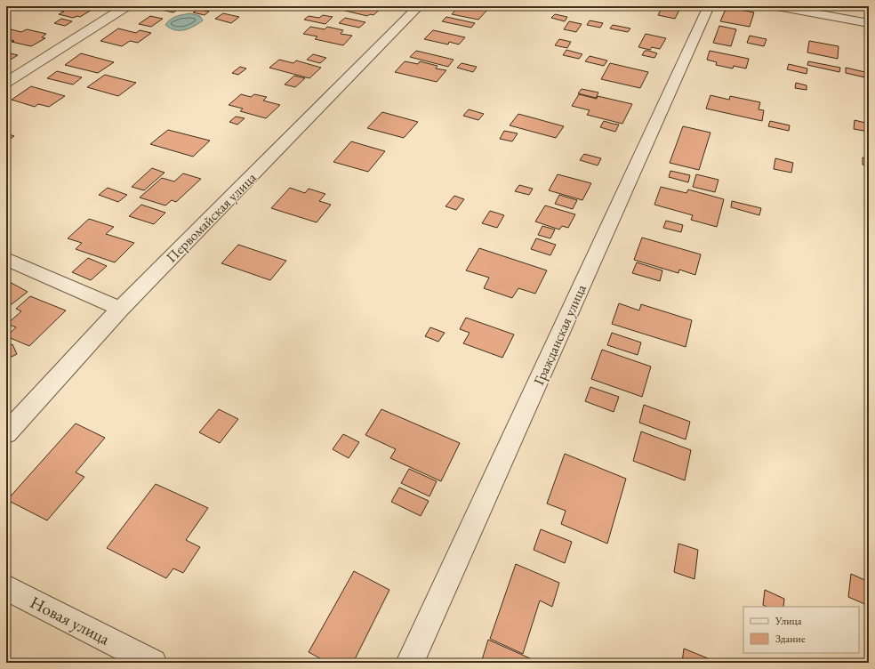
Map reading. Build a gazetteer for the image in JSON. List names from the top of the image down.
{
  "streets": {
    "street": ["Первомайская улица", "Гражданская улица", "Новая улица"]
  },
  "legend": ["Улица", "Здание"]
}
